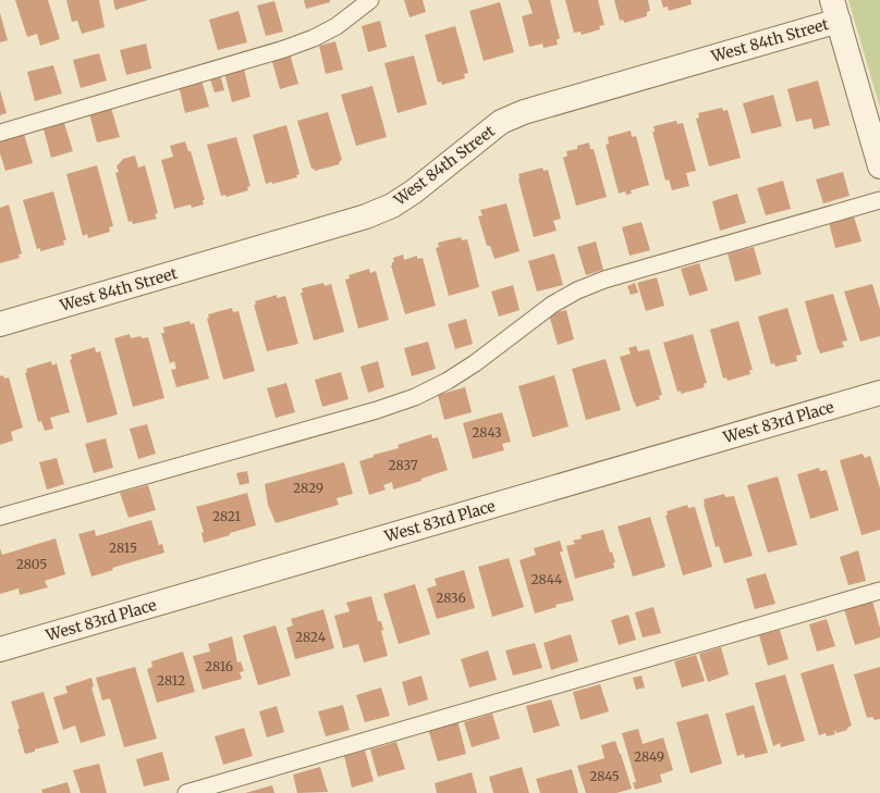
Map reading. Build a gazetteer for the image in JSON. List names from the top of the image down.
{
  "streets": {
    "street": ["West 84th Street", "West 83rd Place"]
  },
  "house_numbers": [
    "2843",
    "2837",
    "2829",
    "2821",
    "2815",
    "2805",
    "2844",
    "2836",
    "2824",
    "2816",
    "2812",
    "2849",
    "2845"
  ]
}
